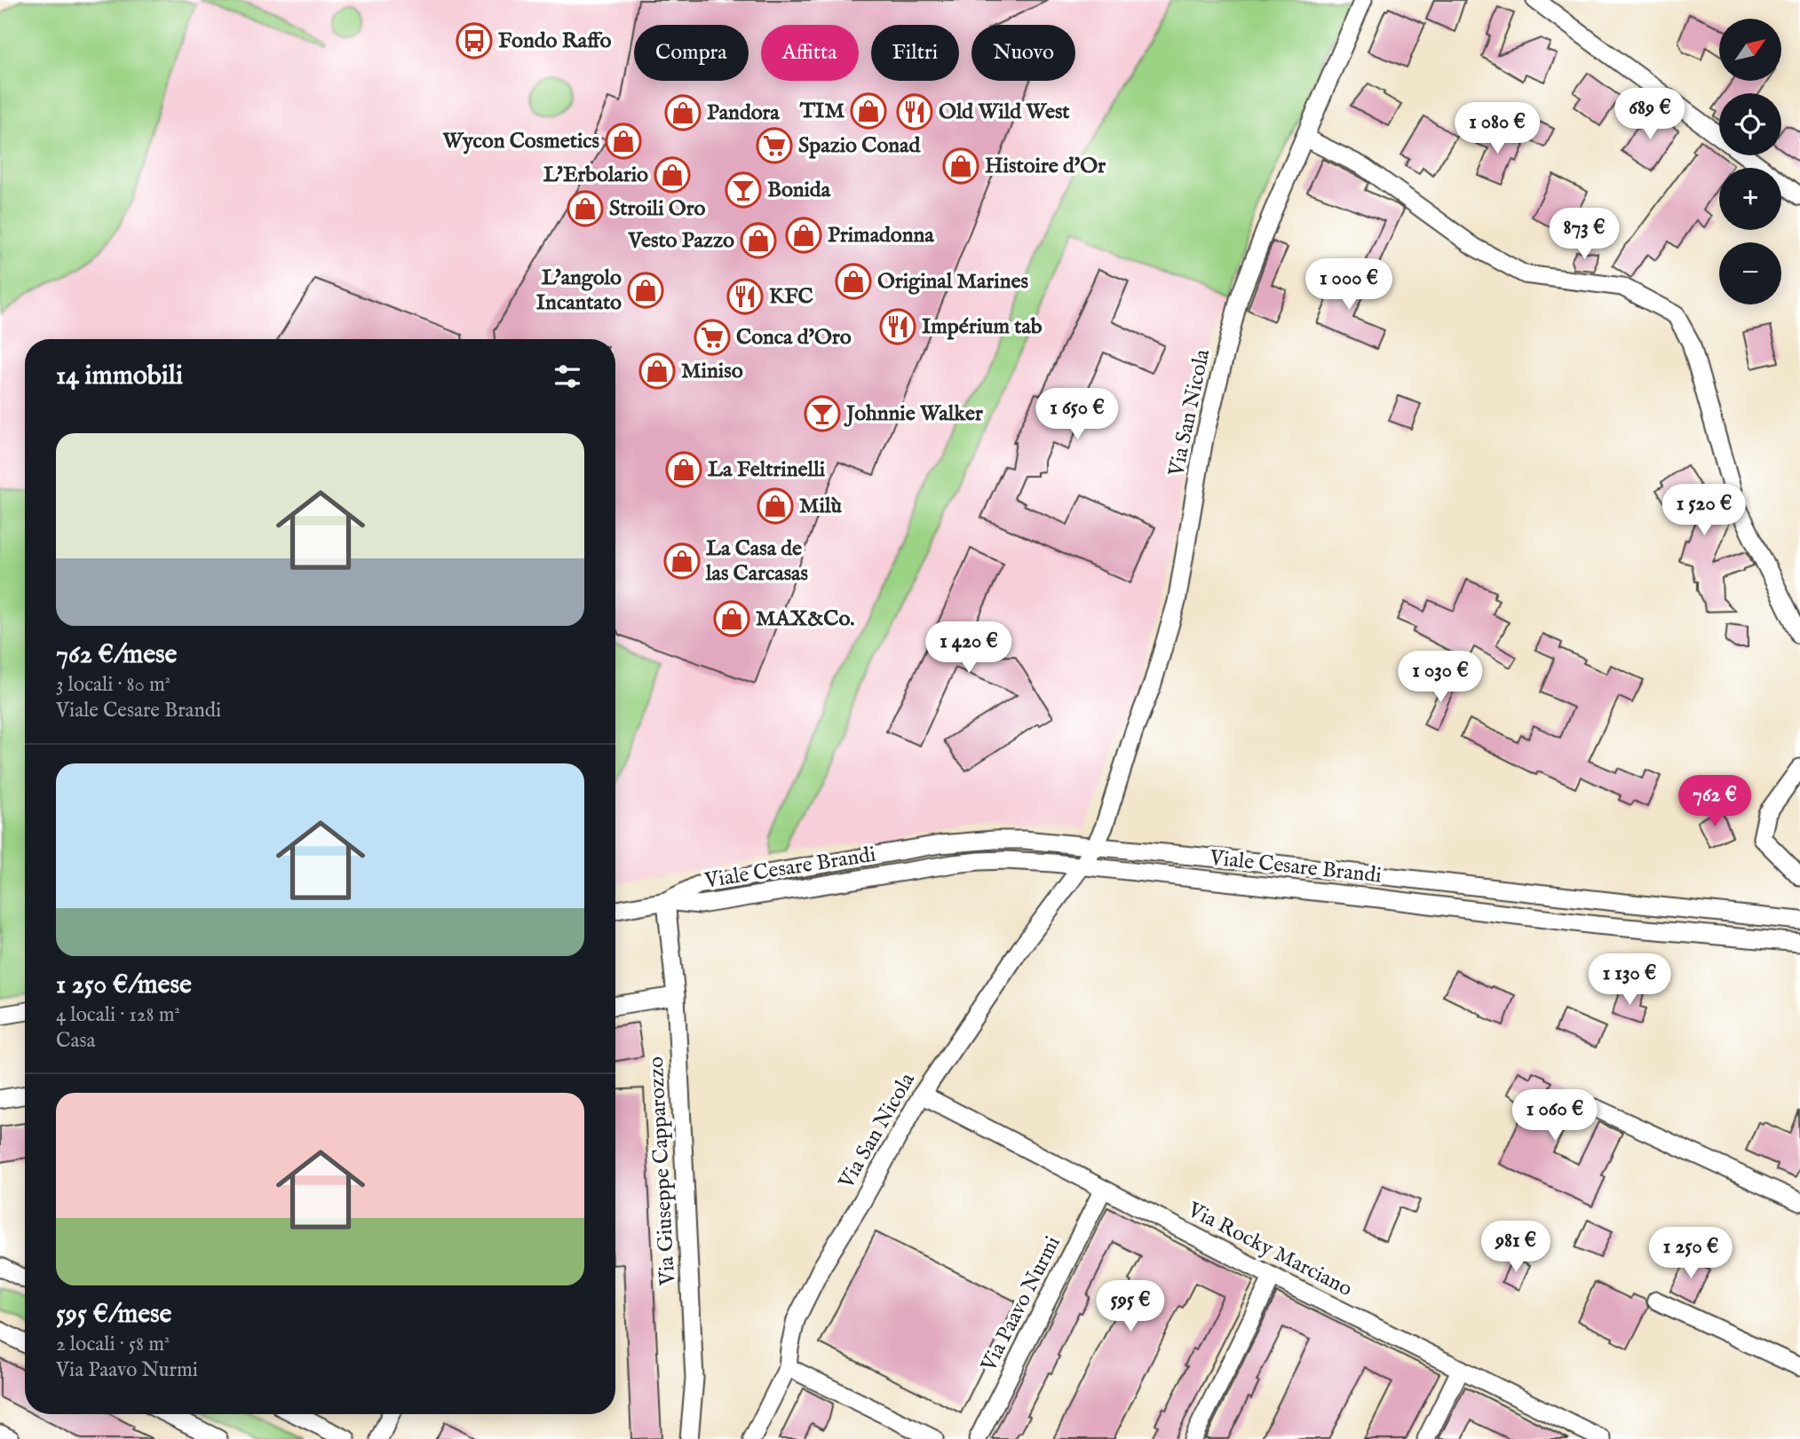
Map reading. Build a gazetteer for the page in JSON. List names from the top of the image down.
{
  "streets": {
    "street": [
      "Via San Nicola",
      "Viale Cesare Brandi",
      "Via Giuseppe Capparozzo",
      "Via Rocky Marciano",
      "Via Paavo Nurmi"
    ]
  },
  "crossings": [
    ["Via San Nicola", "Viale Cesare Brandi"],
    ["Via San Nicola", "Via Rocky Marciano"],
    ["Viale Cesare Brandi", "Via Giuseppe Capparozzo"],
    ["Via Rocky Marciano", "Via Paavo Nurmi"]
  ],
  "places": {
    "bus stop": ["Fondo Raffo"],
    "shop": [
      "TIM",
      "Pandora",
      "Wycon Cosmetics",
      "Histoire d'Or",
      "L'Erbolario",
      "Stroili Oro",
      "Primadonna",
      "Vesto Pazzo",
      "Original Marines",
      "L'angolo Incantato",
      "Miniso",
      "La Feltrinelli",
      "Milù",
      "La Casa de las Carcasas",
      "MAX&Co."
    ],
    "restaurant": ["Old Wild West", "KFC", "Impérium tab"],
    "supermarket": ["Spazio Conad", "Conca d'Oro"],
    "bar": ["Bonida", "Johnnie Walker"]
  },
  "north": "top right",
  "page": {
    "map_buttons": ["+", "−"],
    "chip": [
      "Compra",
      "Affitta",
      "Filtri",
      "Nuovo"
    ],
    "price": [
      "689 €",
      "1 080 €",
      "873 €",
      "1 000 €",
      "1 650 €",
      "1 520 €",
      "1 420 €",
      "1 030 €",
      "762 €",
      "1 130 €",
      "1 060 €",
      "981 €",
      "1 250 €",
      "595 €"
    ],
    "heading": "14 immobili",
    "list": [
      {
        "name": "762 €/mese",
        "note": "3 locali · 80 m² · Viale Cesare Brandi"
      },
      {
        "name": "1 250 €/mese",
        "note": "4 locali · 128 m² · Casa"
      },
      {
        "name": "595 €/mese",
        "note": "2 locali · 58 m² · Via Paavo Nurmi"
      }
    ]
  }
}
